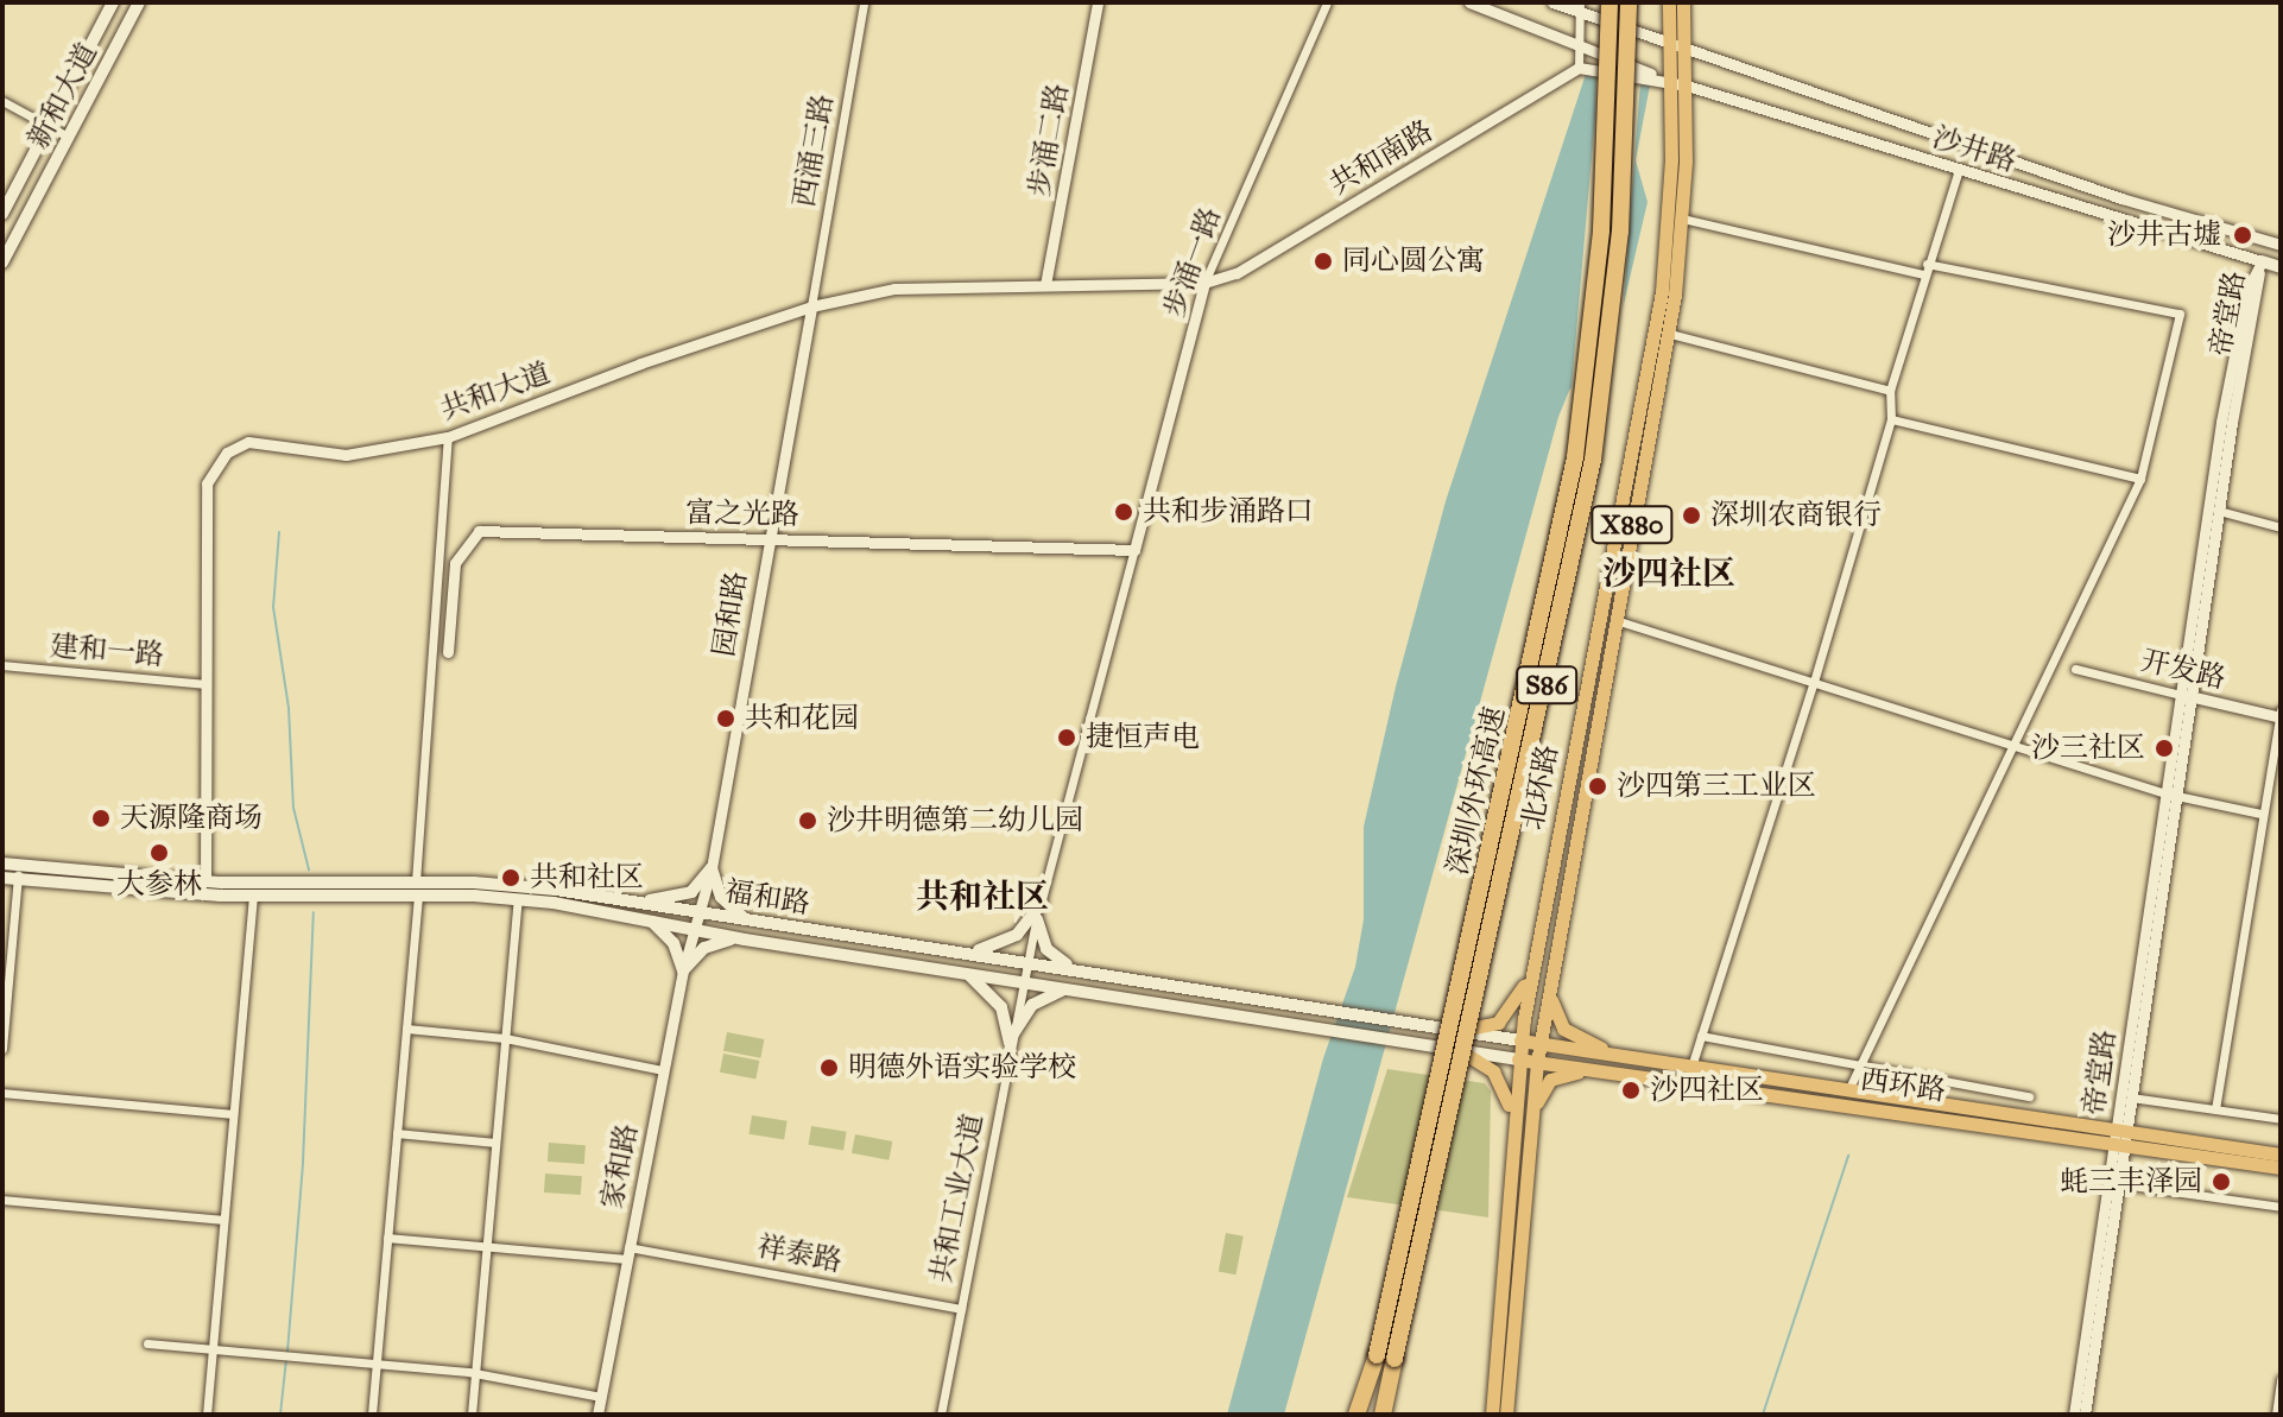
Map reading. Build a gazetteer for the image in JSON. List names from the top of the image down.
{
  "streets": {
    "highway": ["S86", "深圳外环高速"],
    "main road": [
      "新和大道",
      "X880",
      "北环路",
      "福和路",
      "西环路"
    ],
    "street": [
      "步涌二路",
      "沙井路",
      "西涌三路",
      "共和南路",
      "步涌一路",
      "帝堂路",
      "共和大道",
      "富之光路",
      "园和路",
      "建和一路",
      "开发路",
      "家和路",
      "共和工业大道",
      "祥泰路"
    ]
  },
  "crossings": [
    ["步涌二路", "共和大道"],
    ["沙井路", "帝堂路"],
    ["沙井路", "北环路"],
    ["西涌三路", "共和大道"],
    ["西涌三路", "园和路"],
    ["共和南路", "步涌一路"],
    ["共和南路", "共和大道"],
    ["步涌一路", "共和大道"],
    ["步涌一路", "富之光路"],
    ["步涌一路", "共和工业大道"],
    ["帝堂路", "开发路"],
    ["帝堂路", "西环路"],
    ["共和大道", "园和路"],
    ["共和大道", "建和一路"],
    ["共和大道", "福和路"],
    ["富之光路", "园和路"],
    ["富之光路", "共和工业大道"],
    ["园和路", "福和路"],
    ["园和路", "家和路"],
    ["北环路", "福和路"],
    ["北环路", "西环路"],
    ["福和路", "西环路"],
    ["福和路", "家和路"],
    ["福和路", "共和工业大道"],
    ["家和路", "祥泰路"],
    ["共和工业大道", "祥泰路"]
  ],
  "districts": ["沙四社区", "共和社区"],
  "places": [
    "沙井古墟",
    "同心圆公寓",
    "共和步涌路口",
    "深圳农商银行",
    "共和花园",
    "捷恒声电",
    "沙三社区",
    "沙四第三工业区",
    "天源隆商场",
    "沙井明德第二幼儿园",
    "大参林",
    "共和社区",
    "明德外语实验学校",
    "沙四社区",
    "蚝三丰泽园"
  ]
}
